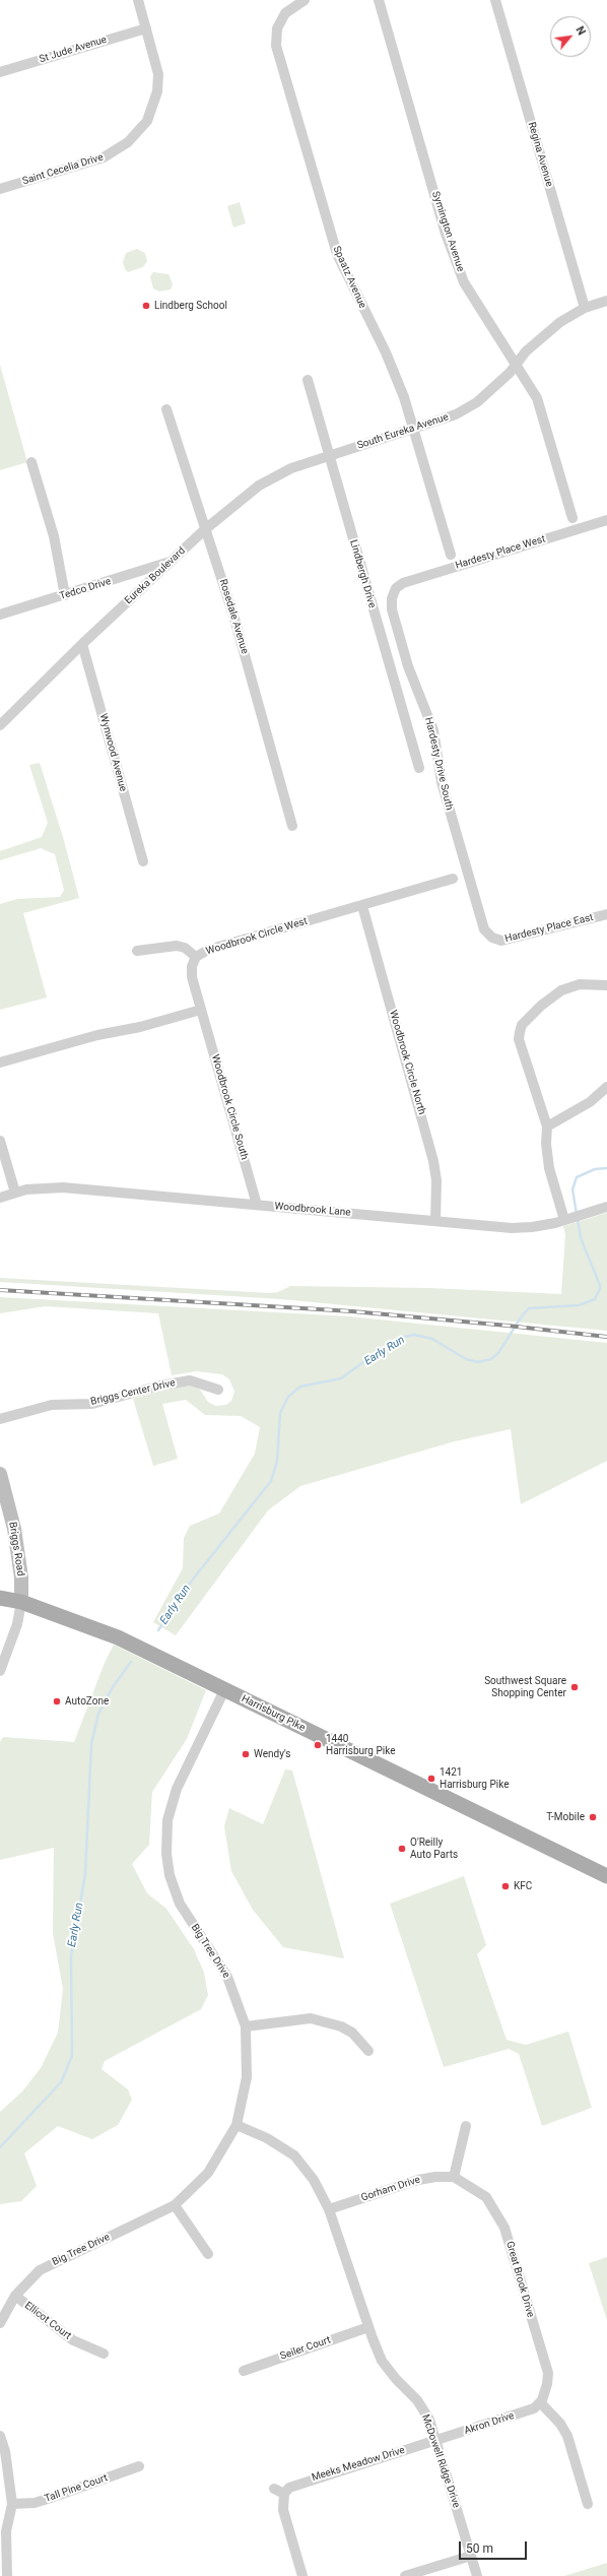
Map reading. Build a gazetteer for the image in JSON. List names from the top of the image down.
{
  "streets": {
    "main road": ["Harrisburg Pike"],
    "street": [
      "St Jude Avenue",
      "Regina Avenue",
      "Saint Cecelia Drive",
      "Symington Avenue",
      "Spaatz Avenue",
      "South Eureka Avenue",
      "Hardesty Place West",
      "Lindbergh Drive",
      "Eureka Boulevard",
      "Tedco Drive",
      "Rosedale Avenue",
      "Wynwood Avenue",
      "Hardesty Drive South",
      "Hardesty Place East",
      "Woodbrook Circle West",
      "Woodbrook Circle North",
      "Woodbrook Circle South",
      "Woodbrook Lane",
      "Briggs Center Drive",
      "Briggs Road",
      "Big Tree Drive",
      "Gorham Drive",
      "Great Brook Drive",
      "Ellicot Court",
      "Seiler Court",
      "Akron Drive",
      "McDowell Ridge Drive",
      "Meeks Meadow Drive",
      "Tall Pine Court"
    ]
  },
  "crossings": [
    ["St Jude Avenue", "Saint Cecelia Drive"],
    ["Regina Avenue", "South Eureka Avenue"],
    ["Symington Avenue", "South Eureka Avenue"],
    ["Spaatz Avenue", "South Eureka Avenue"],
    ["South Eureka Avenue", "Lindbergh Drive"],
    ["South Eureka Avenue", "Eureka Boulevard"],
    ["Hardesty Place West", "Hardesty Drive South"],
    ["Lindbergh Drive", "Eureka Boulevard"],
    ["Eureka Boulevard", "Tedco Drive"],
    ["Eureka Boulevard", "Rosedale Avenue"],
    ["Eureka Boulevard", "Wynwood Avenue"],
    ["Hardesty Drive South", "Hardesty Place East"],
    ["Woodbrook Circle West", "Woodbrook Circle North"],
    ["Woodbrook Circle West", "Woodbrook Circle South"],
    ["Woodbrook Circle North", "Woodbrook Lane"],
    ["Woodbrook Circle South", "Woodbrook Lane"],
    ["Briggs Road", "Harrisburg Pike"],
    ["Harrisburg Pike", "Big Tree Drive"],
    ["Big Tree Drive", "Ellicot Court"],
    ["Big Tree Drive", "McDowell Ridge Drive"],
    ["Gorham Drive", "Great Brook Drive"],
    ["Gorham Drive", "McDowell Ridge Drive"],
    ["Great Brook Drive", "Akron Drive"],
    ["Seiler Court", "McDowell Ridge Drive"],
    ["Akron Drive", "McDowell Ridge Drive"],
    ["Akron Drive", "Meeks Meadow Drive"],
    ["McDowell Ridge Drive", "Meeks Meadow Drive"]
  ],
  "water": ["Early Run"],
  "places": [
    "Lindberg School",
    "Southwest Square Shopping Center",
    "AutoZone",
    "1440 Harrisburg Pike",
    "Wendy's",
    "1421 Harrisburg Pike",
    "T-Mobile",
    "O'Reilly Auto Parts",
    "KFC"
  ],
  "scale_bar": "50 m",
  "north": "top right"
}
